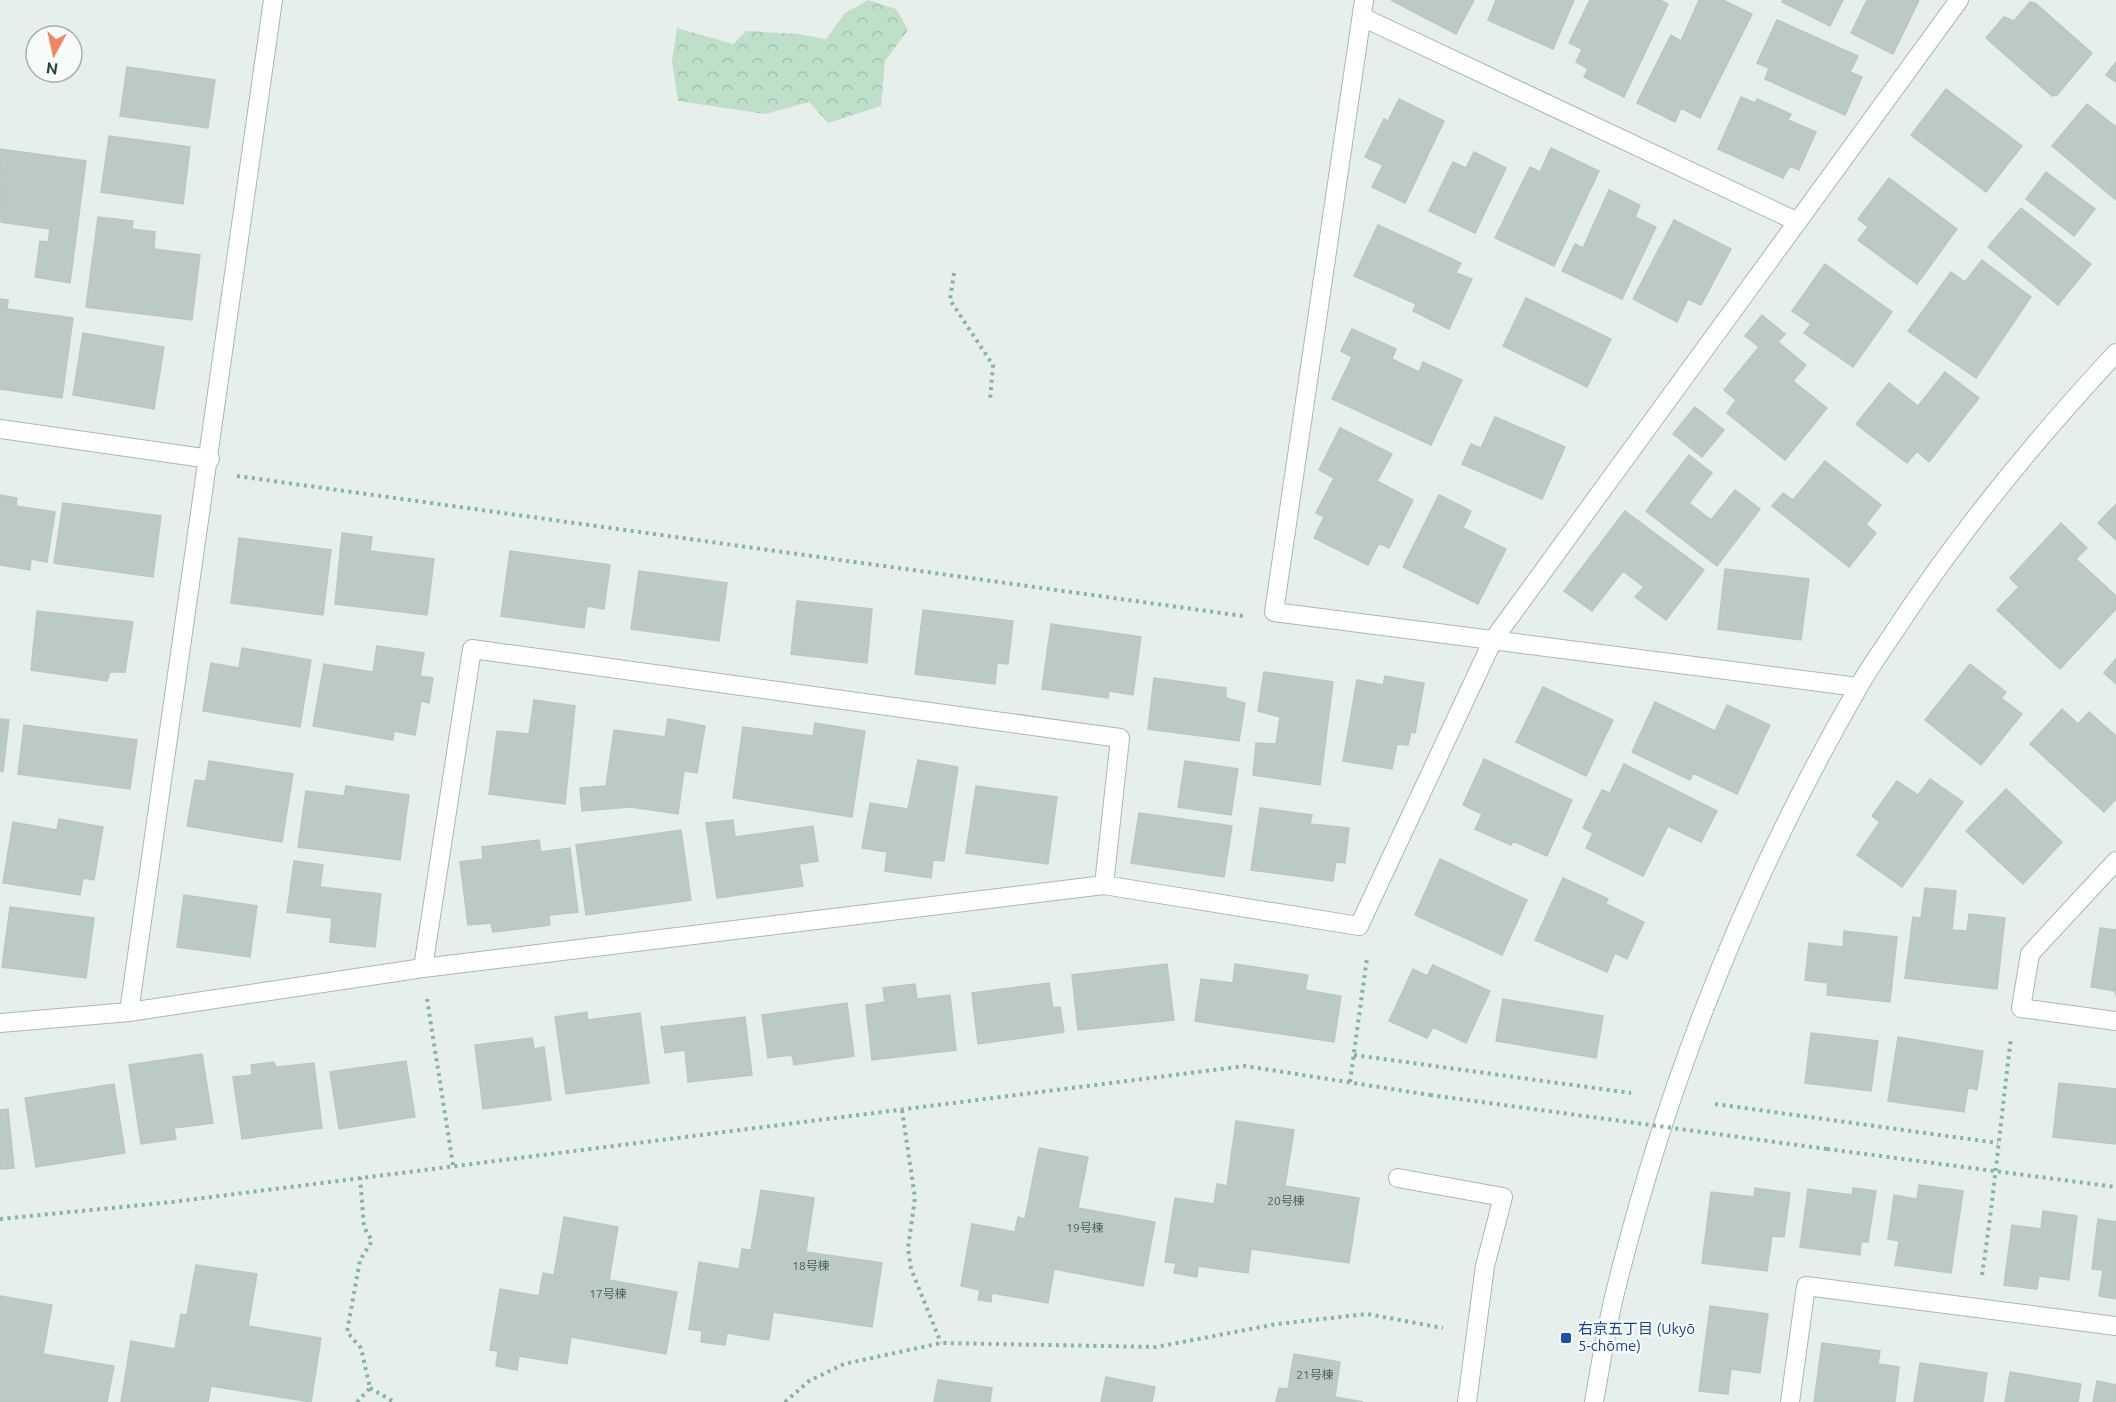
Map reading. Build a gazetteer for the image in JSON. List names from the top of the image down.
{
  "places": {
    "transit": ["右京五丁目 (Ukyō 5-chōme)"]
  },
  "house_numbers": [
    "20号棟",
    "19号棟",
    "18号棟",
    "17号棟",
    "21号棟"
  ],
  "north": "bottom"
}
